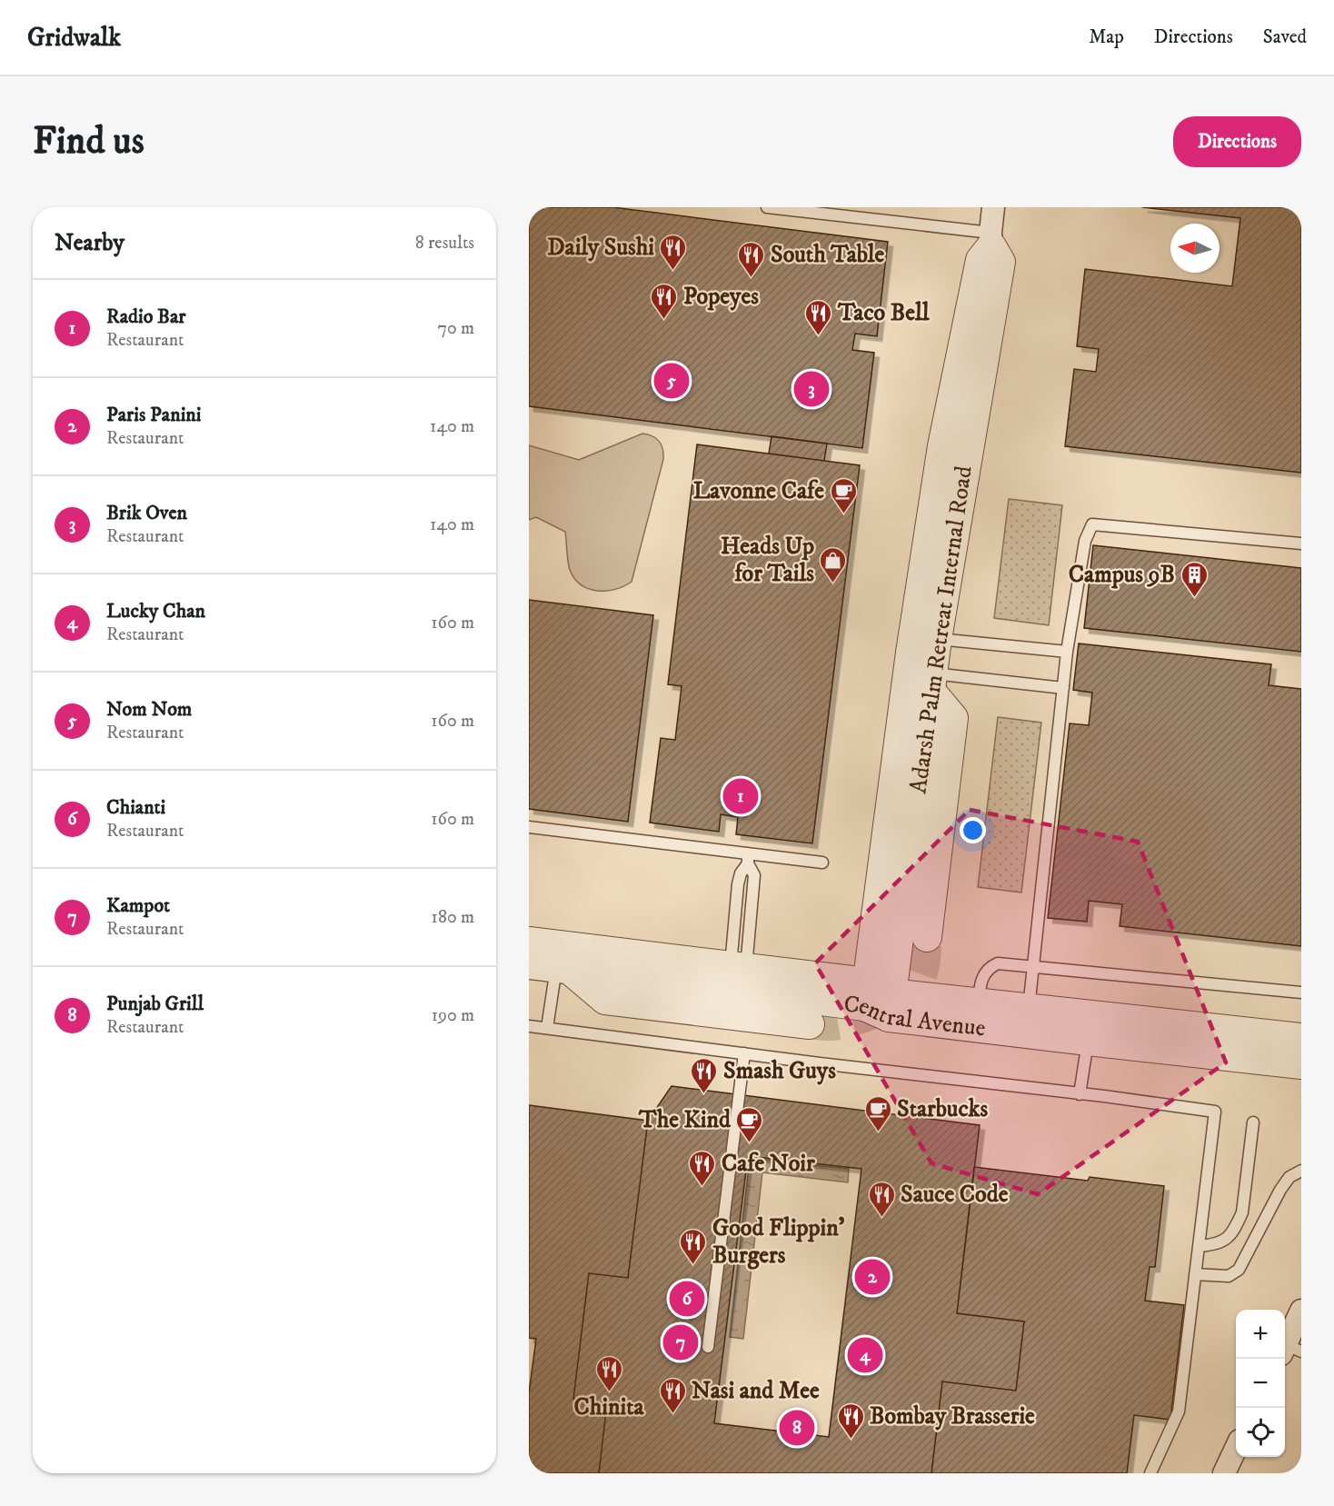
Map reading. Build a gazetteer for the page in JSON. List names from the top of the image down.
{
  "streets": {
    "street": ["Adarsh Palm Retreat Internal Road", "Central Avenue"]
  },
  "crossings": [
    ["Adarsh Palm Retreat Internal Road", "Central Avenue"]
  ],
  "places": {
    "restaurant": [
      "Daily Sushi",
      "South Table",
      "Popeyes",
      "Taco Bell",
      "Smash Guys",
      "Cafe Noir",
      "Sauce Code",
      "Good Flippin' Burgers",
      "Chinita",
      "Nasi and Mee",
      "Bombay Brasserie"
    ],
    "cafe": ["Lavonne Cafe", "Starbucks", "The Kind"],
    "shop": ["Heads Up for Tails"],
    "building": ["Campus 9B"]
  },
  "north": "left",
  "page": {
    "header": "Gridwalk",
    "nav": ["Map", "Directions", "Saved"],
    "buttons": "Directions",
    "title": "Find us",
    "heading": ["Nearby", "8 results"],
    "list": [
      {
        "mark": "1",
        "name": "Radio Bar",
        "note": "Restaurant",
        "value": "70 m"
      },
      {
        "mark": "2",
        "name": "Paris Panini",
        "note": "Restaurant",
        "value": "140 m"
      },
      {
        "mark": "3",
        "name": "Brik Oven",
        "note": "Restaurant",
        "value": "140 m"
      },
      {
        "mark": "4",
        "name": "Lucky Chan",
        "note": "Restaurant",
        "value": "160 m"
      },
      {
        "mark": "5",
        "name": "Nom Nom",
        "note": "Restaurant",
        "value": "160 m"
      },
      {
        "mark": "6",
        "name": "Chianti",
        "note": "Restaurant",
        "value": "160 m"
      },
      {
        "mark": "7",
        "name": "Kampot",
        "note": "Restaurant",
        "value": "180 m"
      },
      {
        "mark": "8",
        "name": "Punjab Grill",
        "note": "Restaurant",
        "value": "190 m"
      }
    ],
    "pins": [
      "5",
      "3",
      "1",
      "2",
      "6",
      "7",
      "4",
      "8"
    ],
    "map_buttons": ["+", "−"]
  }
}
